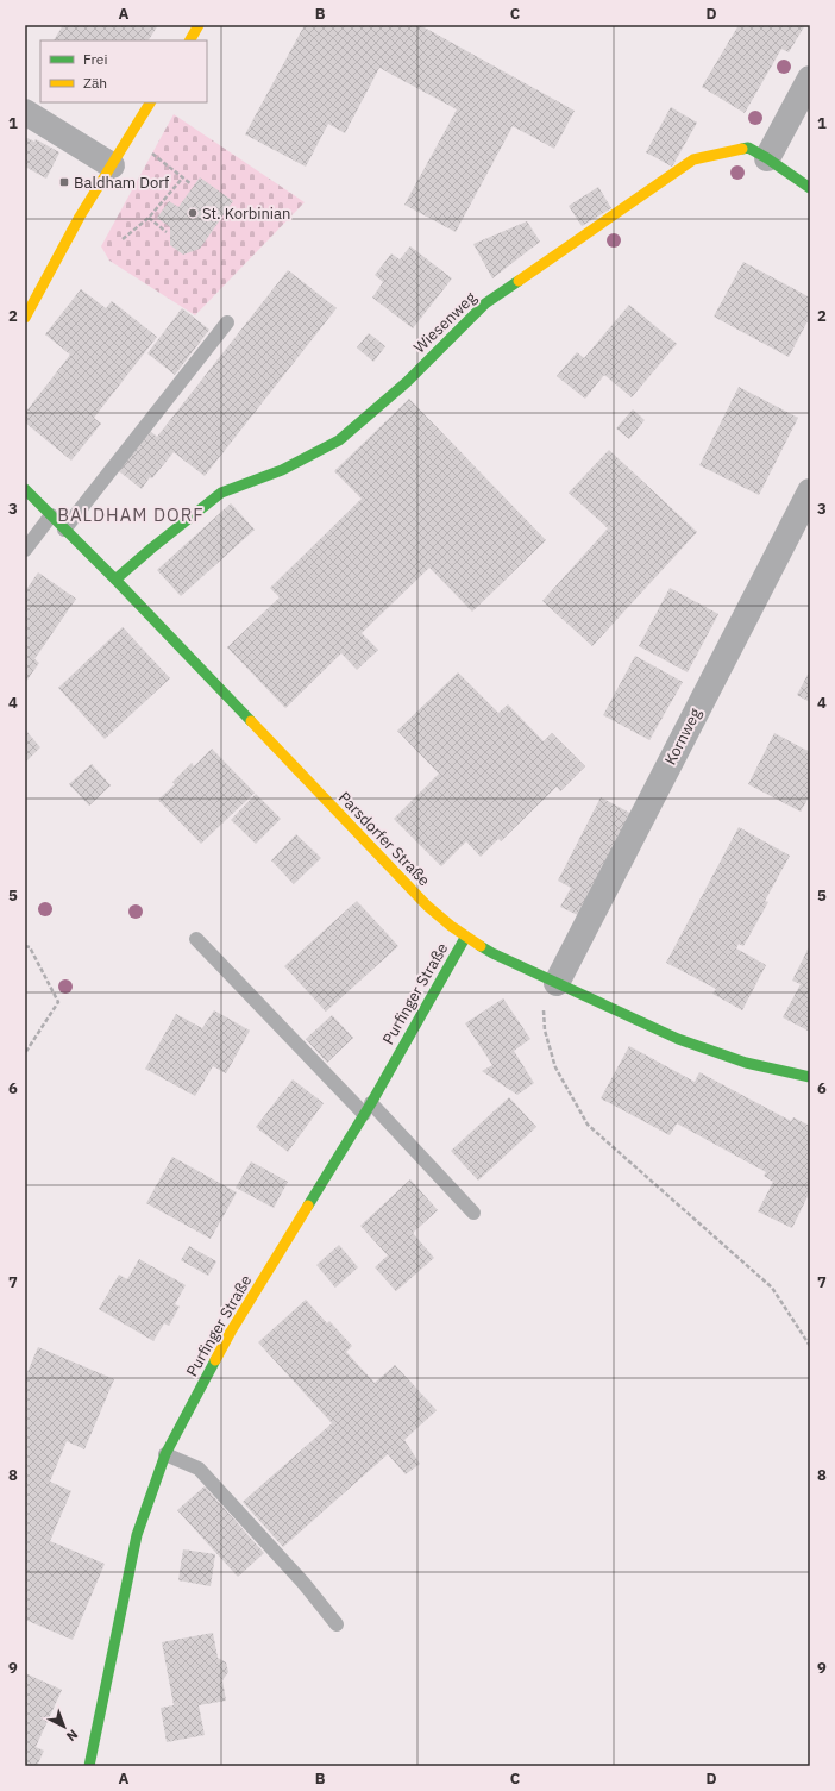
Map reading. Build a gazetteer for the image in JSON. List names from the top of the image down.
{
  "streets": {
    "street": [
      "Wiesenweg",
      "Kornweg",
      "Parsdorfer Straße",
      "Purfinger Straße"
    ]
  },
  "crossings": [
    ["Wiesenweg", "Parsdorfer Straße"],
    ["Kornweg", "Parsdorfer Straße"],
    ["Parsdorfer Straße", "Purfinger Straße"]
  ],
  "districts": ["BALDHAM DORF"],
  "places": {
    "transit": ["Baldham Dorf"],
    "other": ["St. Korbinian"]
  },
  "legend": ["Frei", "Zäh"],
  "north": "bottom right",
  "grid": {
    "columns": [
      "A",
      "B",
      "C",
      "D"
    ],
    "rows": [
      "1",
      "2",
      "3",
      "4",
      "5",
      "6",
      "7",
      "8",
      "9"
    ]
  }
}
